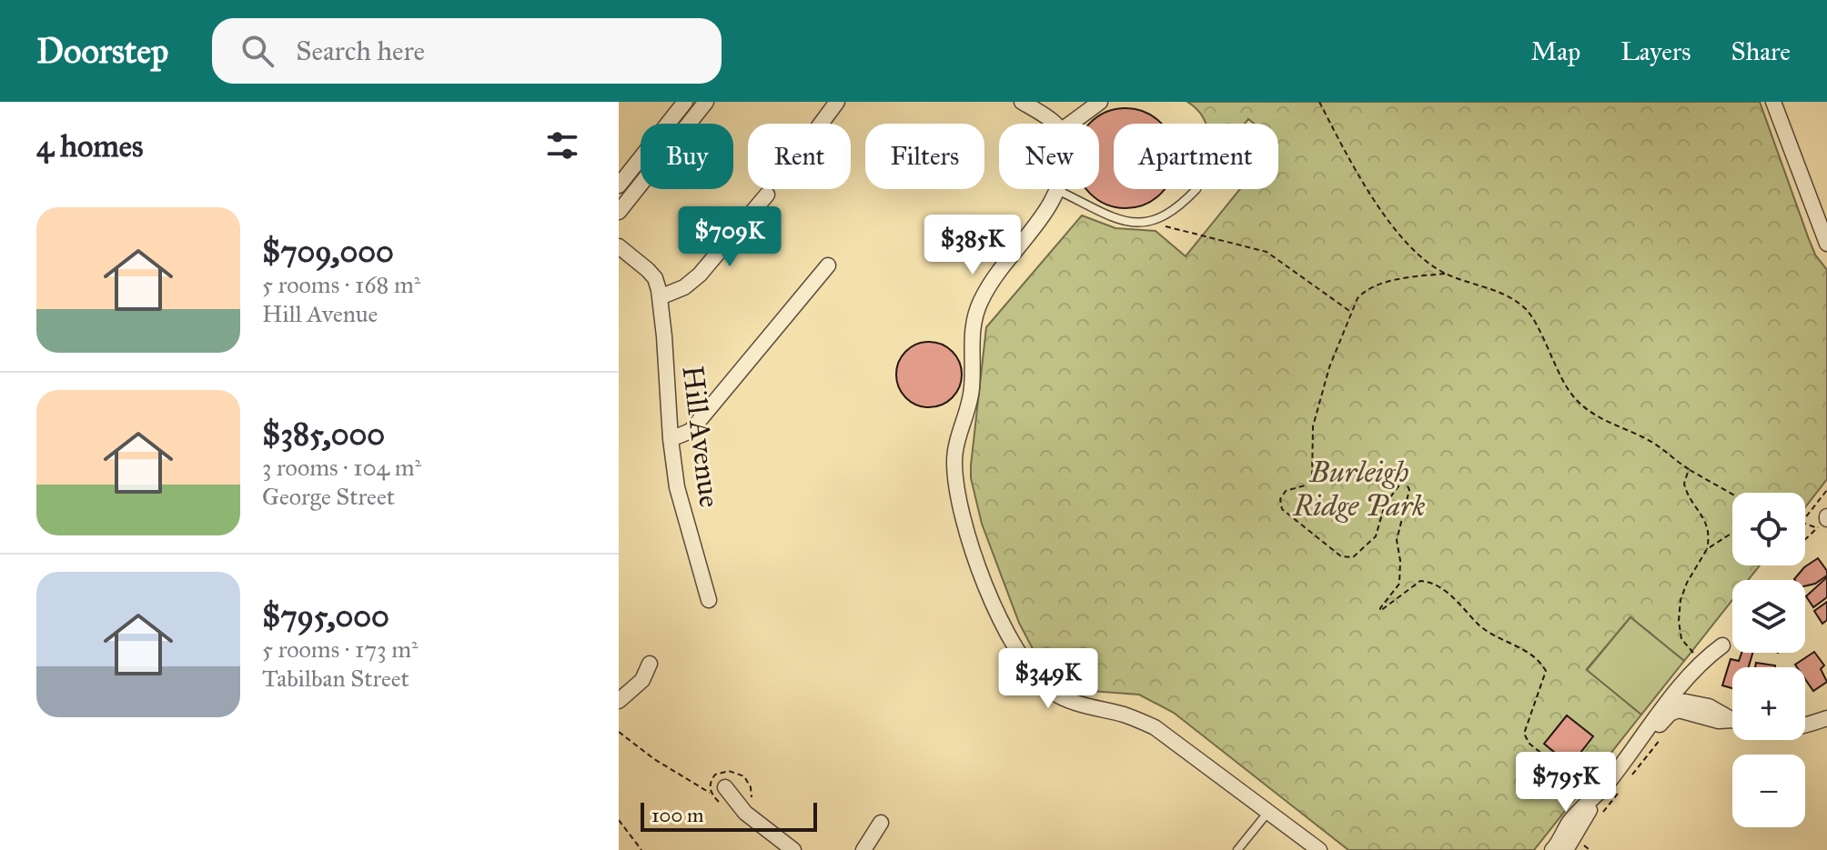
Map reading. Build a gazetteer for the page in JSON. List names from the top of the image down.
{
  "streets": {
    "street": ["Hill Avenue"]
  },
  "parks": ["Burleigh Ridge Park"],
  "scale_bar": "100 m",
  "page": {
    "header": "Doorstep",
    "search": "Search here",
    "nav": ["Map", "Layers", "Share"],
    "heading": "4 homes",
    "chip": [
      "Buy",
      "Rent",
      "Filters",
      "New",
      "Apartment"
    ],
    "list": [
      {
        "name": "$709,000",
        "note": "5 rooms · 168 m² · Hill Avenue"
      },
      {
        "name": "$385,000",
        "note": "3 rooms · 104 m² · George Street"
      },
      {
        "name": "$795,000",
        "note": "5 rooms · 173 m² · Tabilban Street"
      }
    ],
    "price": [
      "$709K",
      "$385K",
      "$349K",
      "$795K"
    ],
    "map_buttons": ["+", "−"],
    "scale": "100 m"
  }
}
